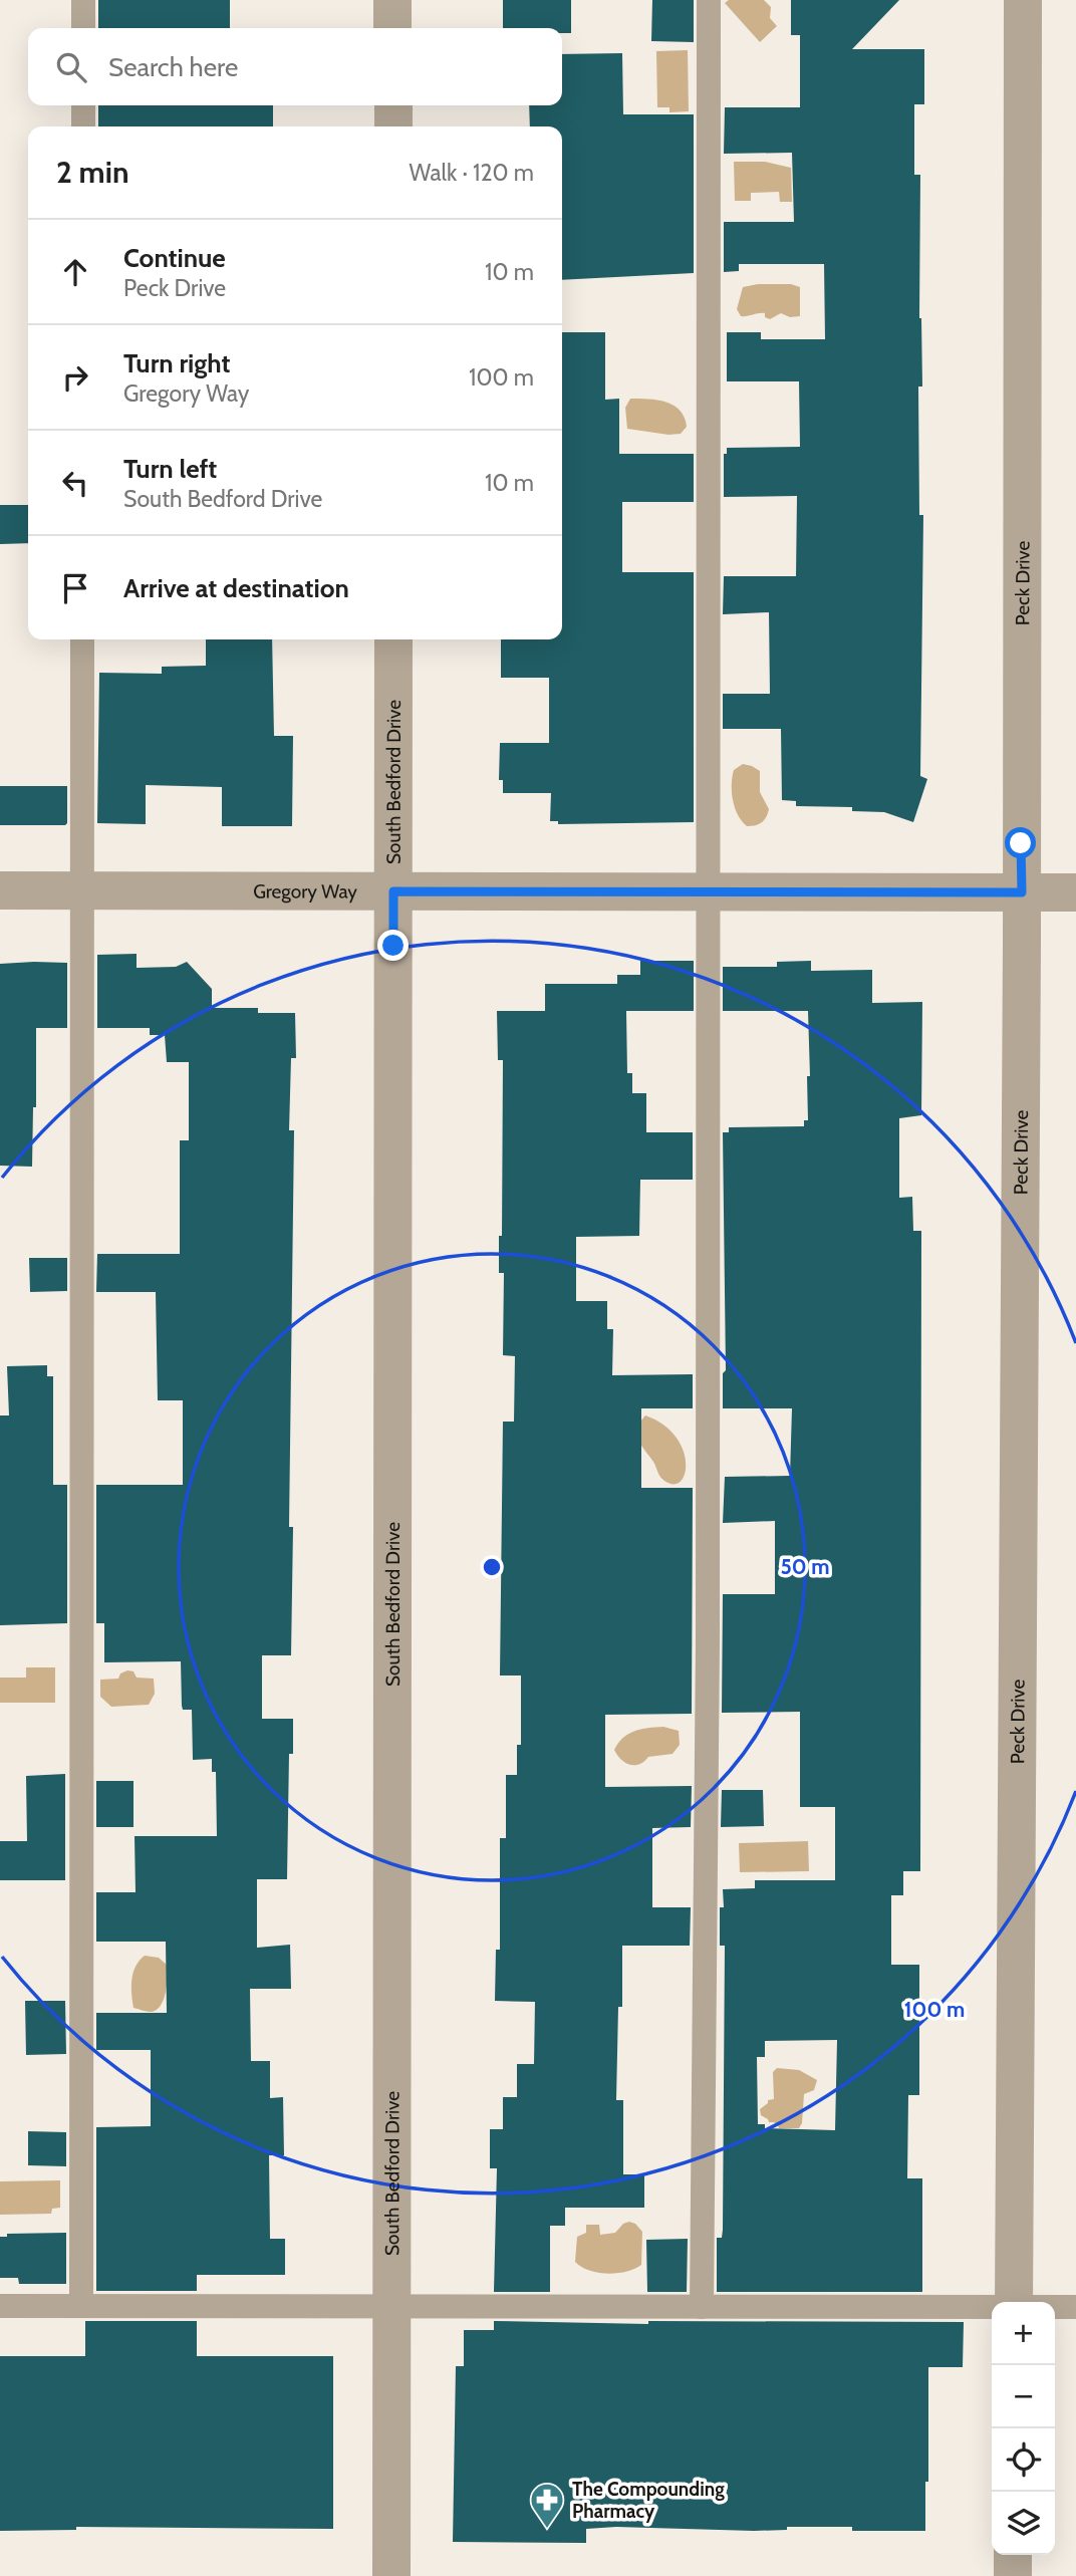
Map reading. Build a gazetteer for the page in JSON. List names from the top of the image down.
{
  "streets": {
    "street": ["Peck Drive", "South Bedford Drive", "Gregory Way"]
  },
  "crossings": [
    ["Peck Drive", "Gregory Way"],
    ["South Bedford Drive", "Gregory Way"]
  ],
  "places": {
    "pharmacy": ["The Compounding Pharmacy"]
  },
  "page": {
    "search": "Search here",
    "heading": ["2 min", "Walk · 120 m"],
    "list": [
      ["Continue", "Peck Drive", "10 m"],
      ["Turn right", "Gregory Way", "100 m"],
      ["Turn left", "South Bedford Drive", "10 m"],
      "Arrive at destination"
    ],
    "map_buttons": ["+", "−"]
  },
  "rings": ["50 m", "100 m"]
}
